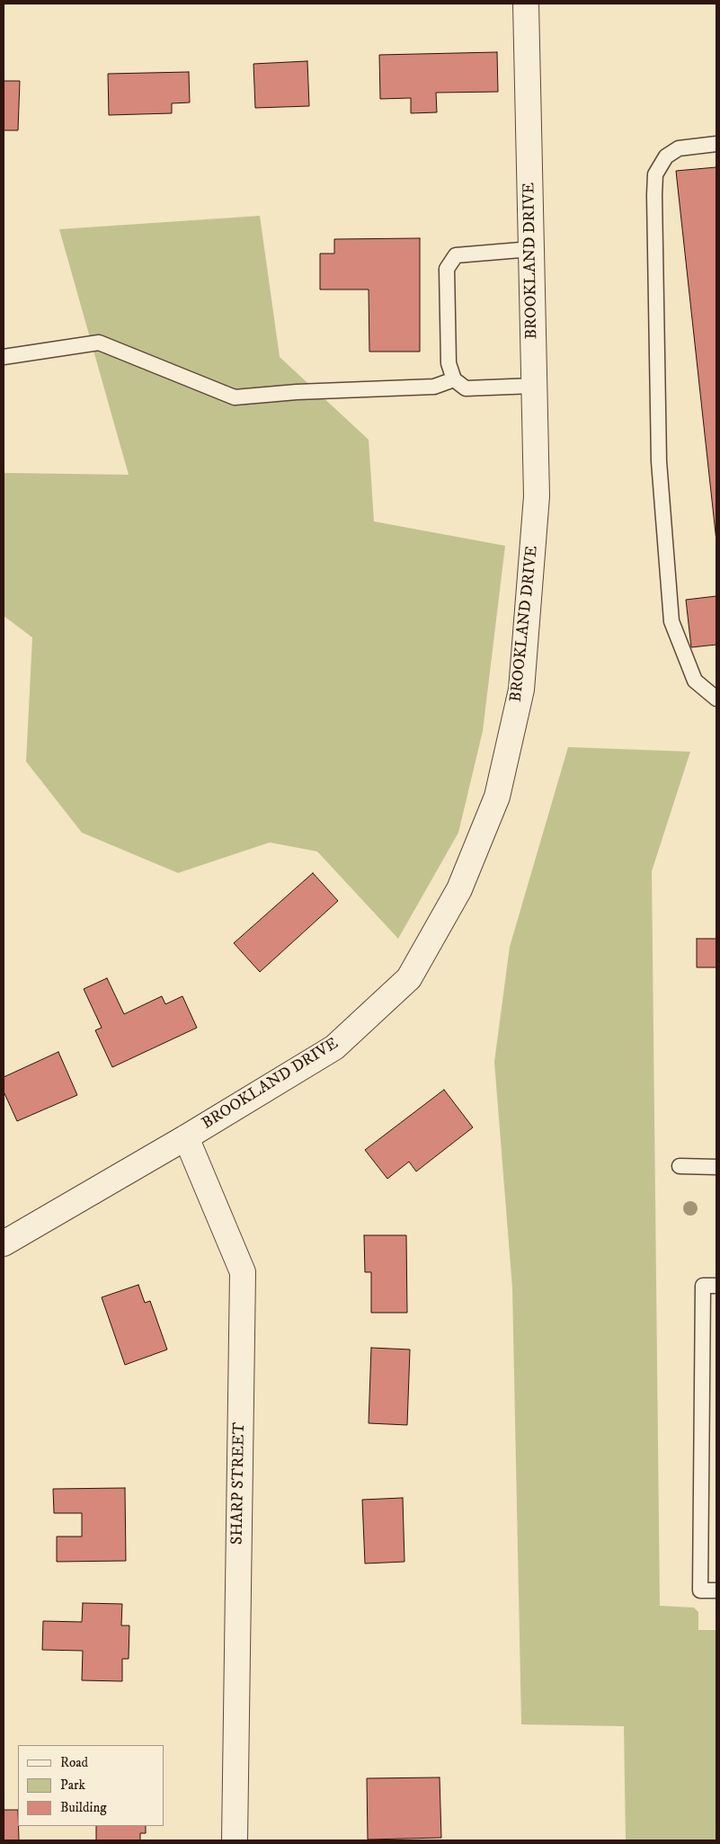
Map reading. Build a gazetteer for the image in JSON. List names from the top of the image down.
{
  "streets": {
    "street": ["BROOKLAND DRIVE", "SHARP STREET"]
  },
  "crossings": [
    ["BROOKLAND DRIVE", "SHARP STREET"]
  ],
  "legend": ["Road", "Park", "Building"]
}
